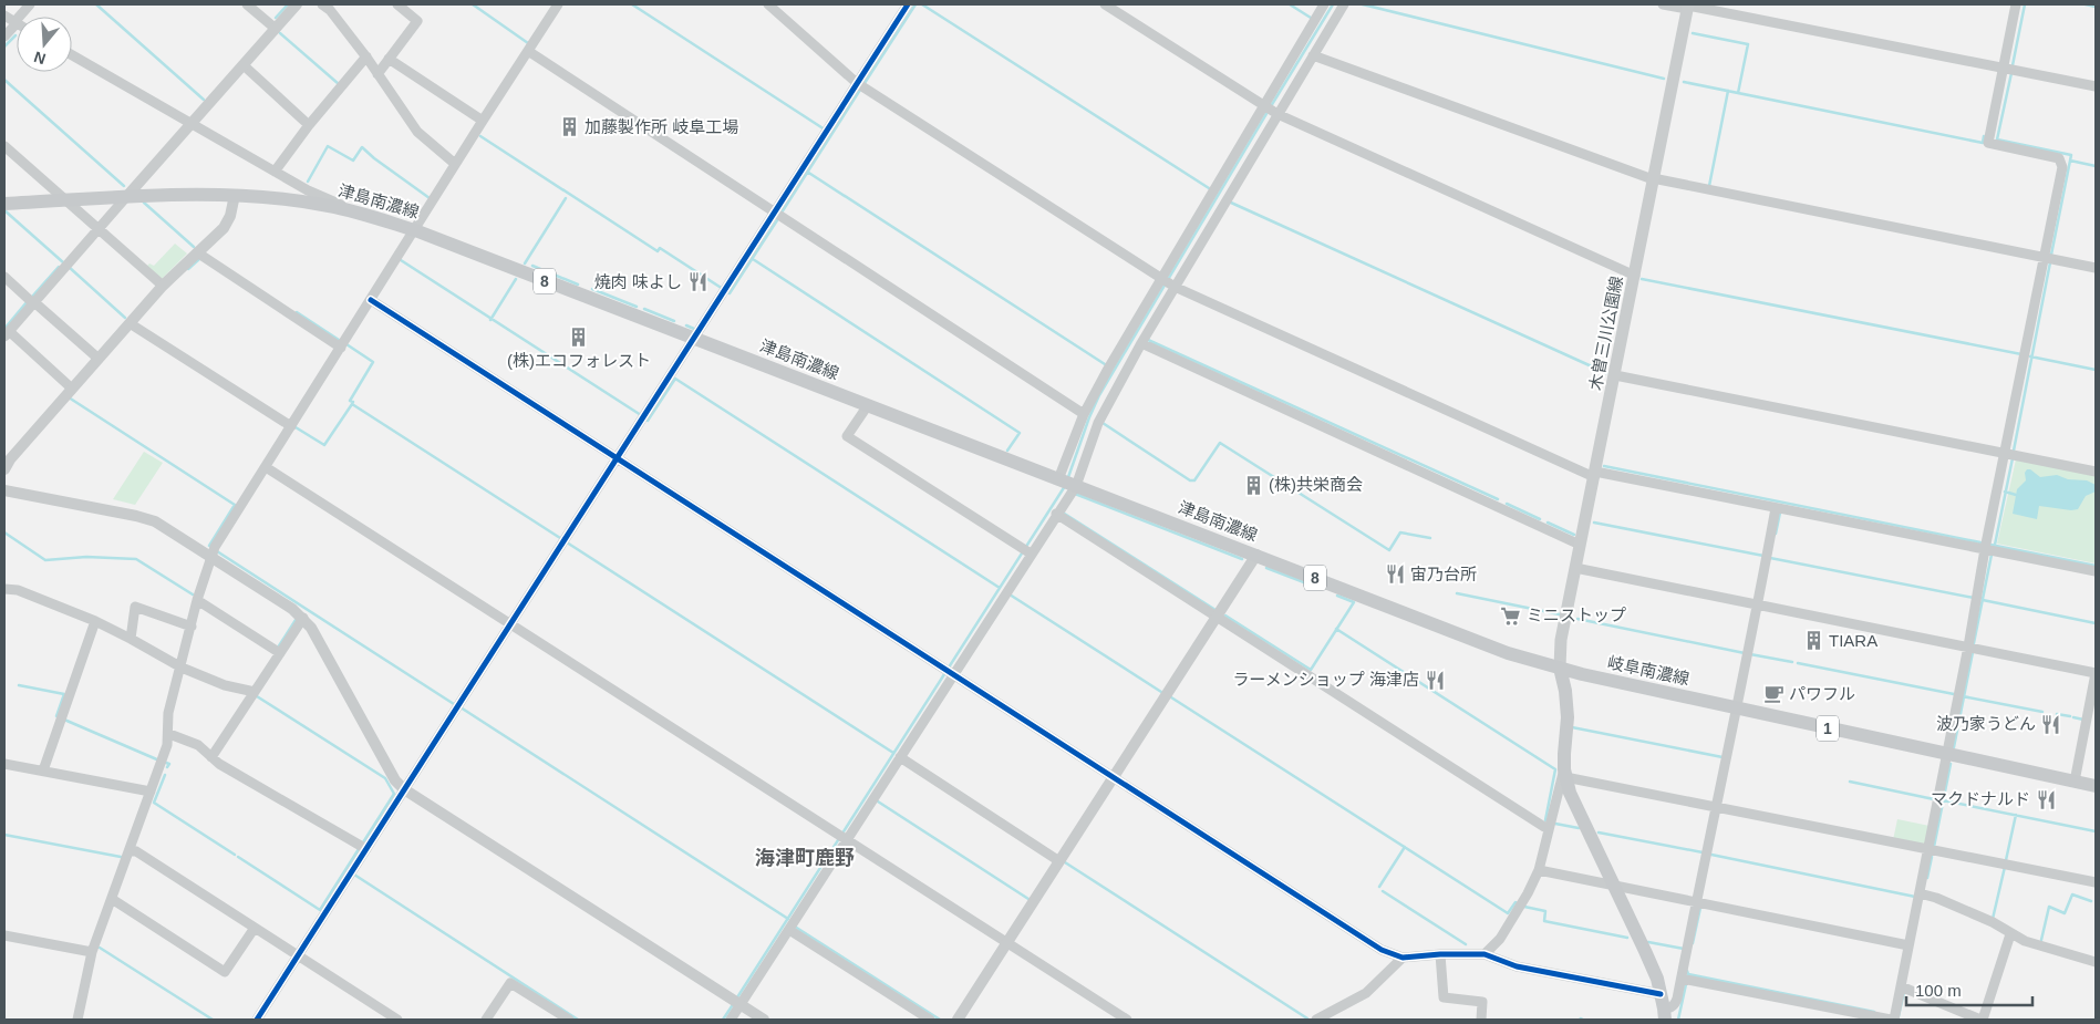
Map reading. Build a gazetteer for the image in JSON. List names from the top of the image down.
{
  "streets": {
    "main road": [
      "津島南濃線",
      "8",
      "木曽三川公園線",
      "岐阜南濃線",
      "1"
    ]
  },
  "crossings": [
    ["津島南濃線", "木曽三川公園線"],
    ["津島南濃線", "岐阜南濃線"],
    ["木曽三川公園線", "岐阜南濃線"]
  ],
  "districts": ["海津町鹿野"],
  "places": {
    "building": [
      "加藤製作所 岐阜工場",
      "(株)エコフォレスト",
      "(株)共栄商会",
      "TIARA"
    ],
    "restaurant": [
      "焼肉 味よし",
      "宙乃台所",
      "ラーメンショップ 海津店",
      "波乃家うどん",
      "マクドナルド"
    ],
    "supermarket": ["ミニストップ"],
    "cafe": ["パワフル"]
  },
  "scale_bar": "100 m",
  "north": "bottom"
}
